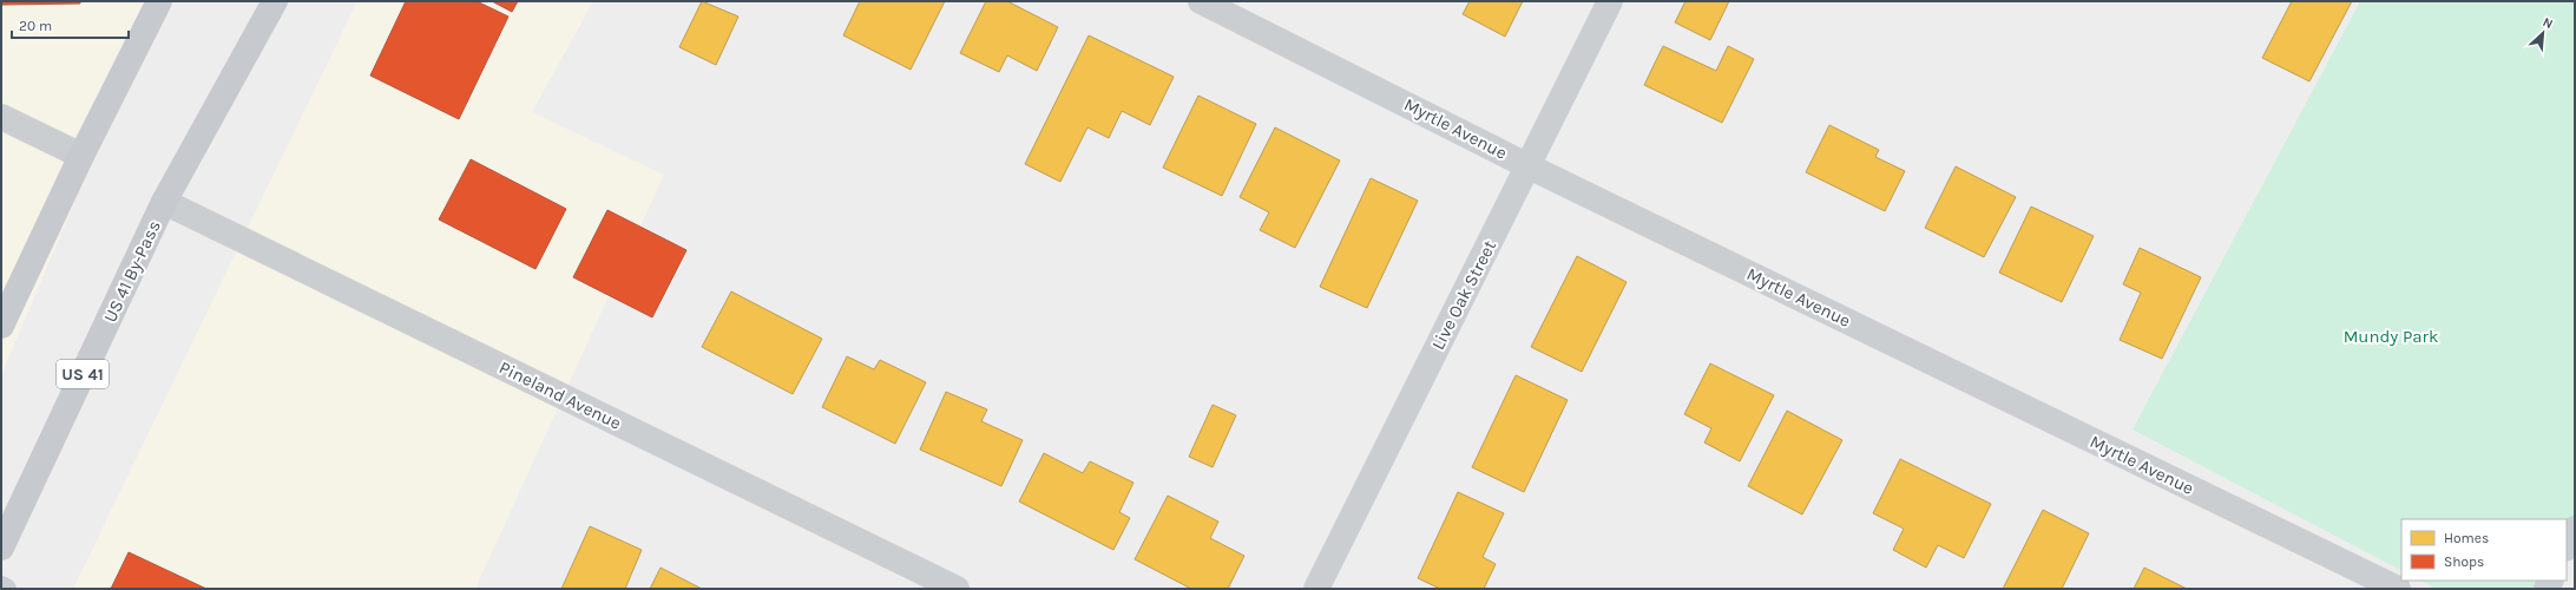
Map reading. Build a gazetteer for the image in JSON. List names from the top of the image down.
{
  "streets": {
    "main road": ["US 41 By-Pass", "US 41"],
    "street": ["Myrtle Avenue", "Live Oak Street", "Pineland Avenue"]
  },
  "crossings": [
    ["Myrtle Avenue", "Live Oak Street"],
    ["US 41 By-Pass", "Pineland Avenue"]
  ],
  "parks": ["Mundy Park"],
  "legend": ["Homes", "Shops"],
  "scale_bar": "20 m",
  "north": "top right"
}
